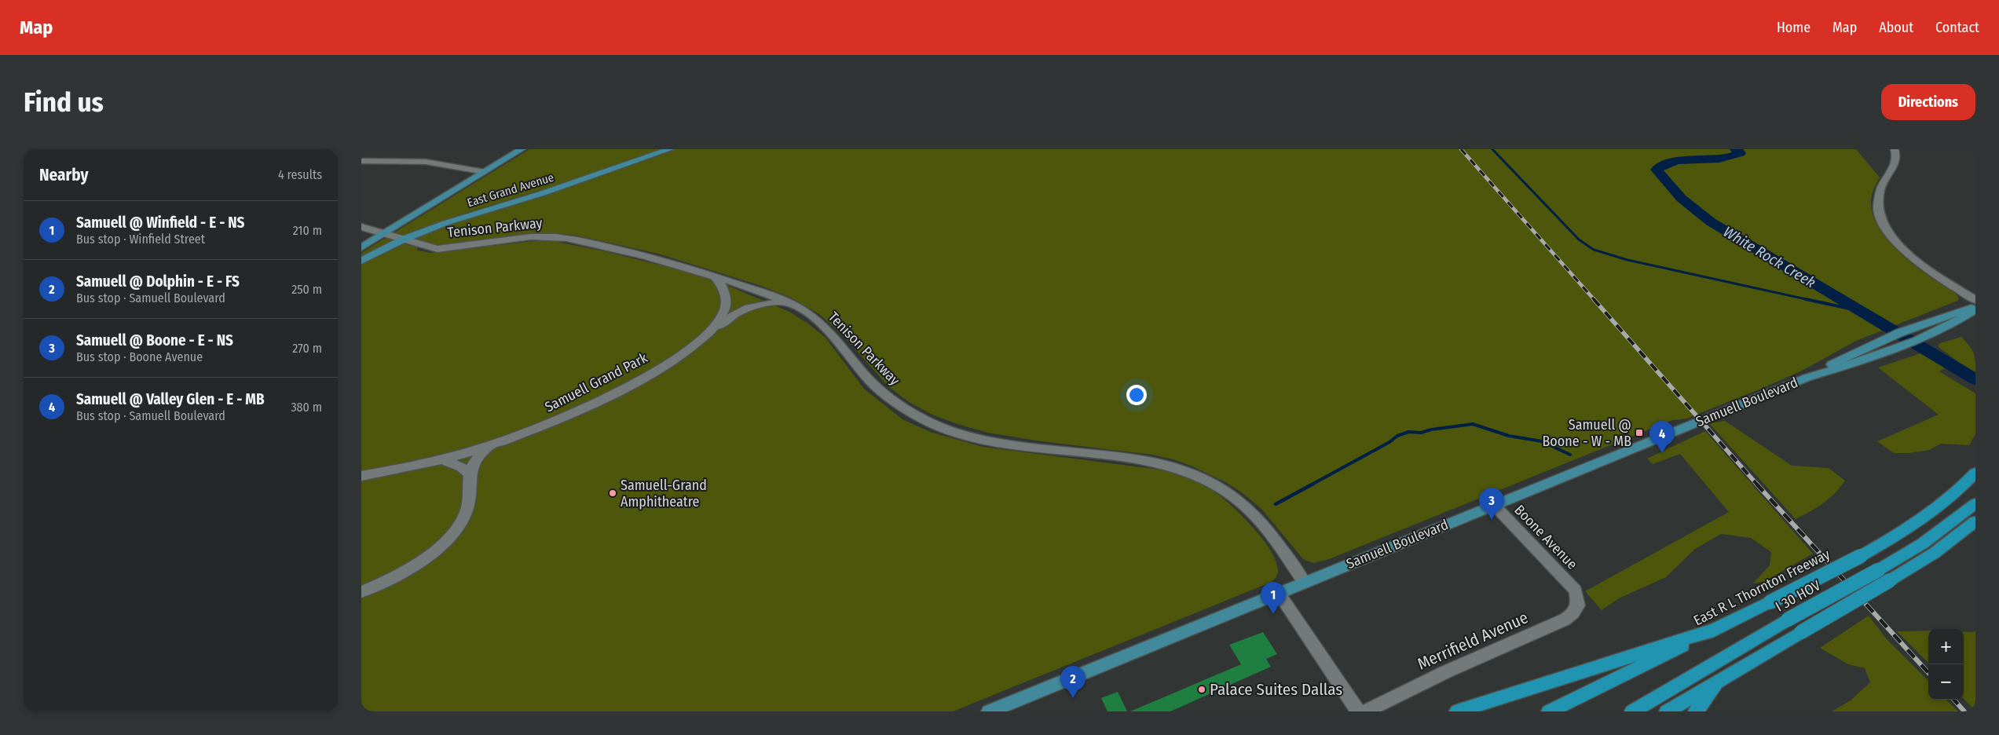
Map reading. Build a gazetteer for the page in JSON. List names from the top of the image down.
{
  "streets": {
    "highway": ["East R L Thornton Freeway", "I 30 HOV"],
    "main road": ["East Grand Avenue", "Samuell Boulevard"],
    "street": [
      "Tenison Parkway",
      "Samuell Grand Park",
      "Boone Avenue",
      "Merrifield Avenue"
    ]
  },
  "crossings": [
    ["East Grand Avenue", "Tenison Parkway"],
    ["Tenison Parkway", "Samuell Grand Park"],
    ["Tenison Parkway", "Samuell Boulevard"],
    ["Samuell Boulevard", "Boone Avenue"],
    ["Boone Avenue", "Merrifield Avenue"]
  ],
  "water": ["White Rock Creek"],
  "places": {
    "transit": ["Samuell @ Boone - W - MB"],
    "other": ["Samuell-Grand Amphitheatre", "Palace Suites Dallas"]
  },
  "page": {
    "header": "Map",
    "nav": [
      "Home",
      "Map",
      "About",
      "Contact"
    ],
    "buttons": "Directions",
    "title": "Find us",
    "heading": ["Nearby", "4 results"],
    "list": [
      {
        "mark": "1",
        "name": "Samuell @ Winfield - E - NS",
        "note": "Bus stop · Winfield Street",
        "value": "210 m"
      },
      {
        "mark": "2",
        "name": "Samuell @ Dolphin - E - FS",
        "note": "Bus stop · Samuell Boulevard",
        "value": "250 m"
      },
      {
        "mark": "3",
        "name": "Samuell @ Boone - E - NS",
        "note": "Bus stop · Boone Avenue",
        "value": "270 m"
      },
      {
        "mark": "4",
        "name": "Samuell @ Valley Glen - E - MB",
        "note": "Bus stop · Samuell Boulevard",
        "value": "380 m"
      }
    ],
    "pins": [
      "4",
      "3",
      "1",
      "2"
    ],
    "map_buttons": ["+", "−"]
  }
}
